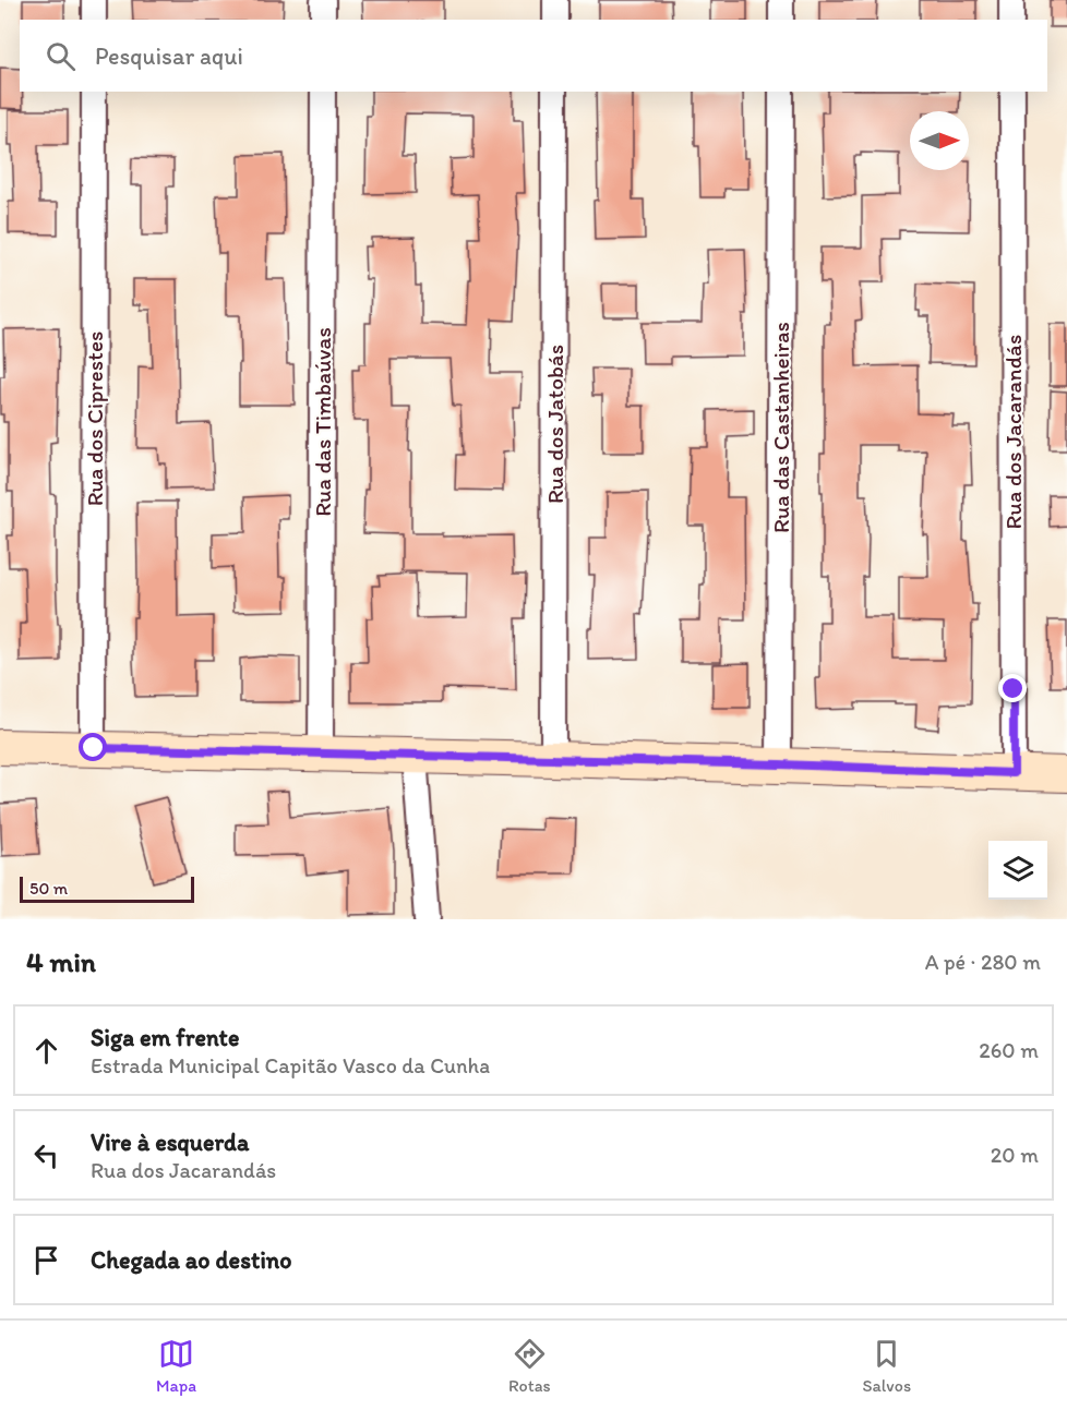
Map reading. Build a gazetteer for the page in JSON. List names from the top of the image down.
{
  "streets": {
    "street": [
      "Rua dos Ciprestes",
      "Rua das Timbaúvas",
      "Rua dos Jatobás",
      "Rua das Castanheiras",
      "Rua dos Jacarandás"
    ]
  },
  "scale_bar": "50 m",
  "north": "right",
  "page": {
    "search": "Pesquisar aqui",
    "scale": "50 m",
    "heading": ["4 min", "A pé · 280 m"],
    "list": [
      ["Siga em frente", "Estrada Municipal Capitão Vasco da Cunha", "260 m"],
      ["Vire à esquerda", "Rua dos Jacarandás", "20 m"],
      "Chegada ao destino"
    ],
    "nav": ["Mapa", "Rotas", "Salvos"]
  }
}
